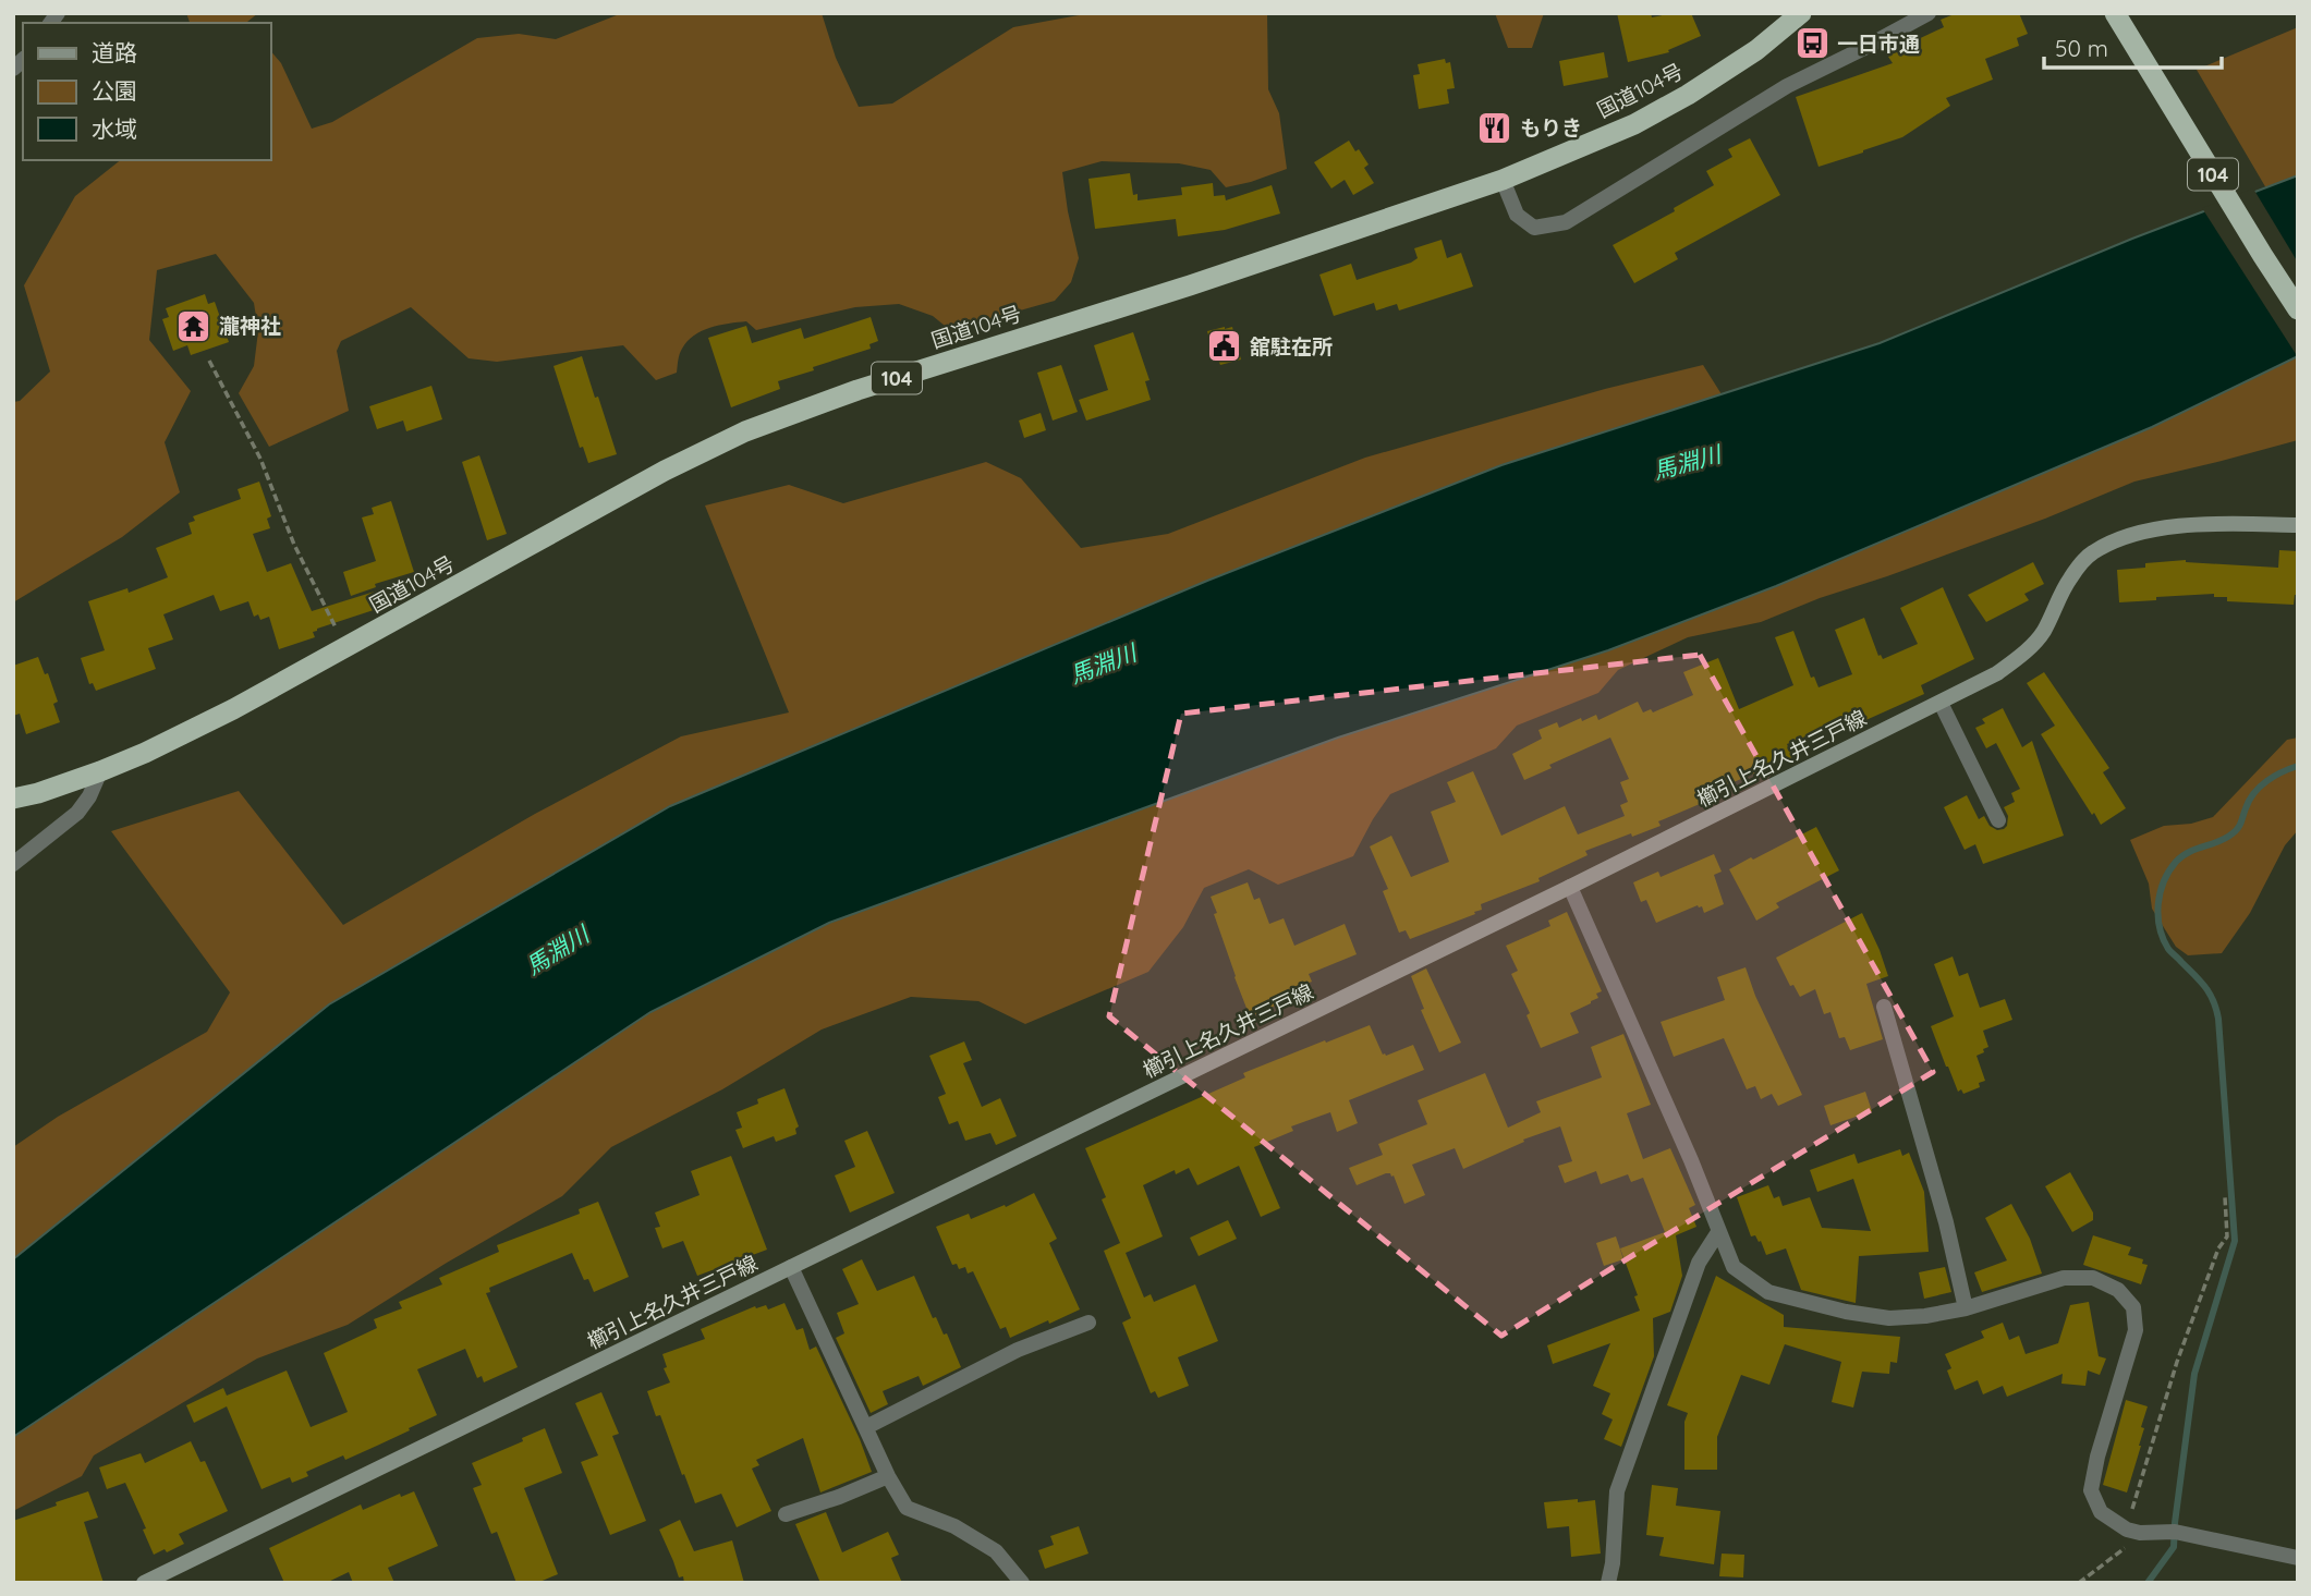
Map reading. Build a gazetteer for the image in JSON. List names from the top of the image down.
{
  "streets": {
    "highway": ["国道104号", "104"],
    "main road": ["櫛引上名久井三戸線"]
  },
  "water": ["馬淵川"],
  "places": {
    "bus stop": ["一日市通"],
    "restaurant": ["もりき"],
    "temple": ["瀧神社"],
    "public building": ["舘駐在所"]
  },
  "legend": ["道路", "公園", "水域"],
  "scale_bar": "50 m"
}
